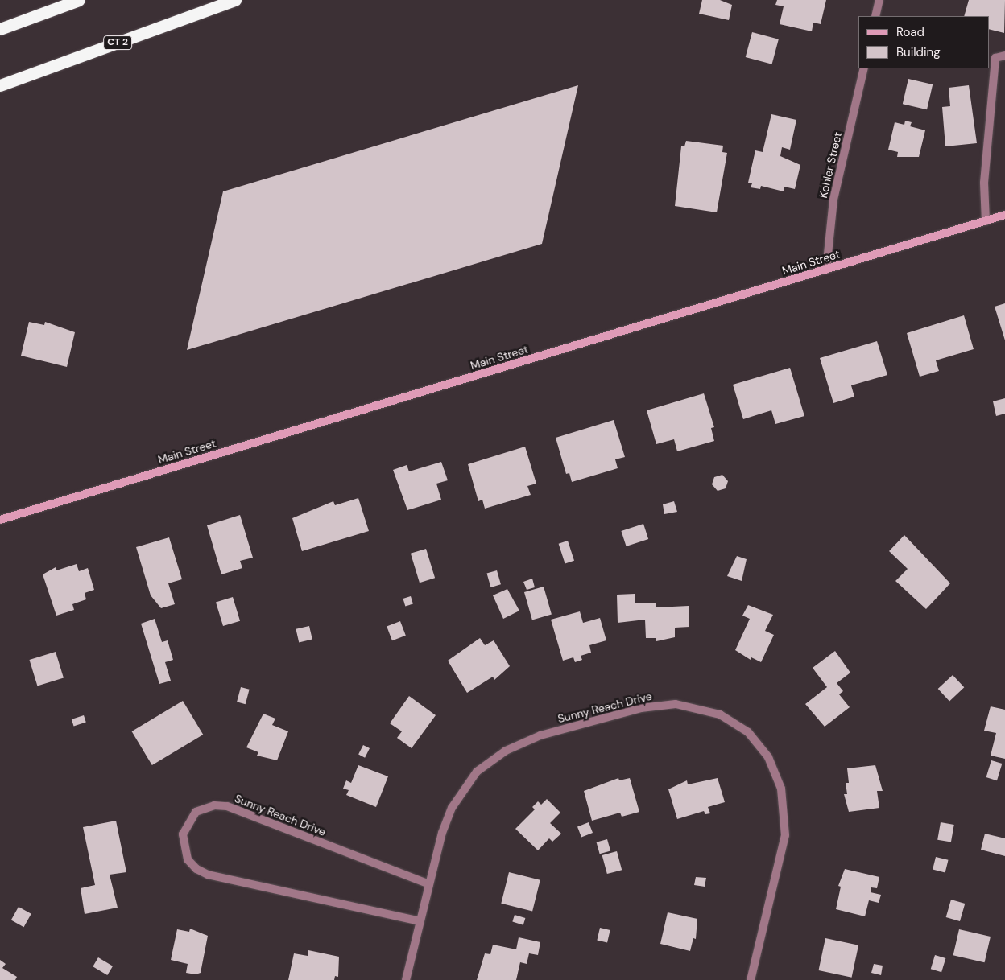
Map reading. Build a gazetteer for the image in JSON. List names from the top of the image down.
{
  "streets": {
    "highway": ["CT 2"],
    "main road": ["Main Street"],
    "street": ["Kohler Street", "Sunny Reach Drive"]
  },
  "crossings": [
    ["Kohler Street", "Main Street"]
  ],
  "legend": ["Road", "Building"]
}
